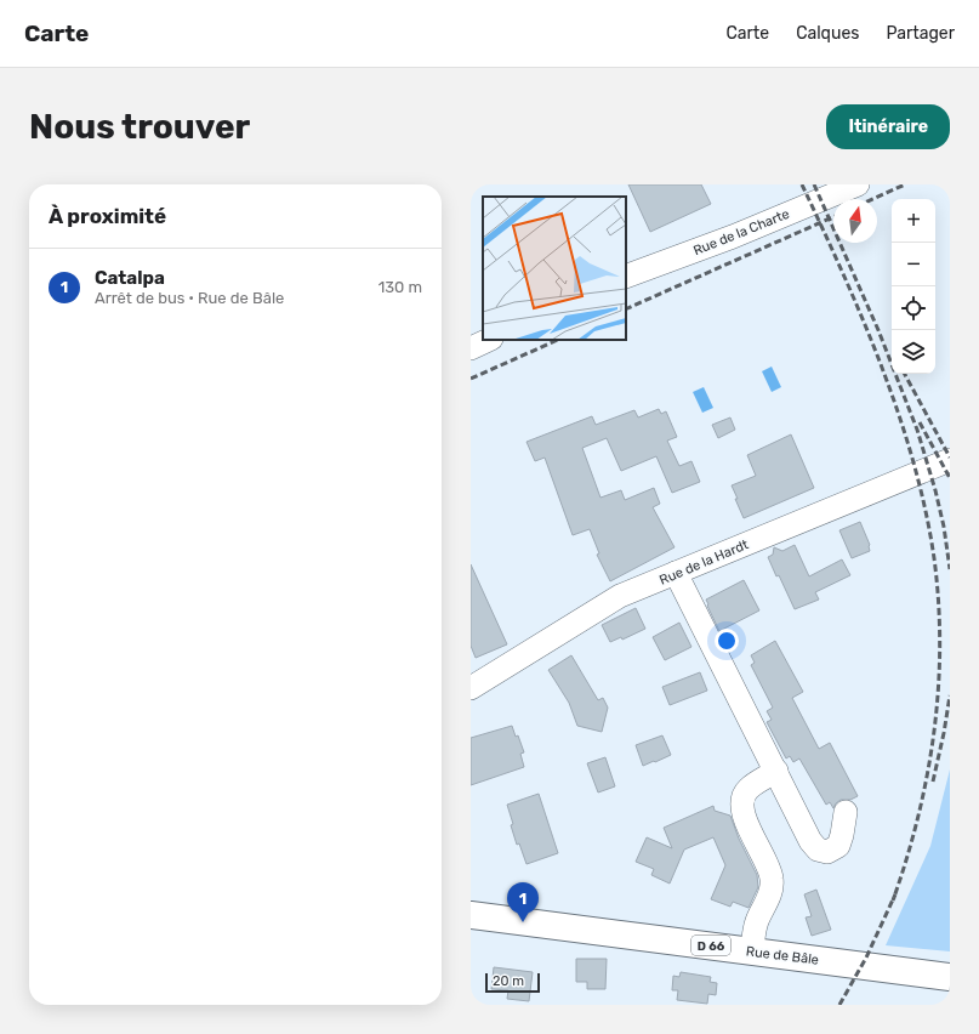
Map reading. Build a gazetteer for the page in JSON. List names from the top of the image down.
{
  "streets": {
    "main road": ["D 66", "Rue de Bâle"],
    "street": ["Rue de la Charte", "Rue de la Hardt"]
  },
  "scale_bar": "20 m",
  "north": "top",
  "page": {
    "header": "Carte",
    "nav": ["Carte", "Calques", "Partager"],
    "buttons": "Itinéraire",
    "title": "Nous trouver",
    "heading": "À proximité",
    "map_buttons": ["+", "−"],
    "list": [
      {
        "mark": "1",
        "name": "Catalpa",
        "note": "Arrêt de bus · Rue de Bâle",
        "value": "130 m"
      }
    ],
    "pins": "1",
    "scale": "20 m"
  }
}
